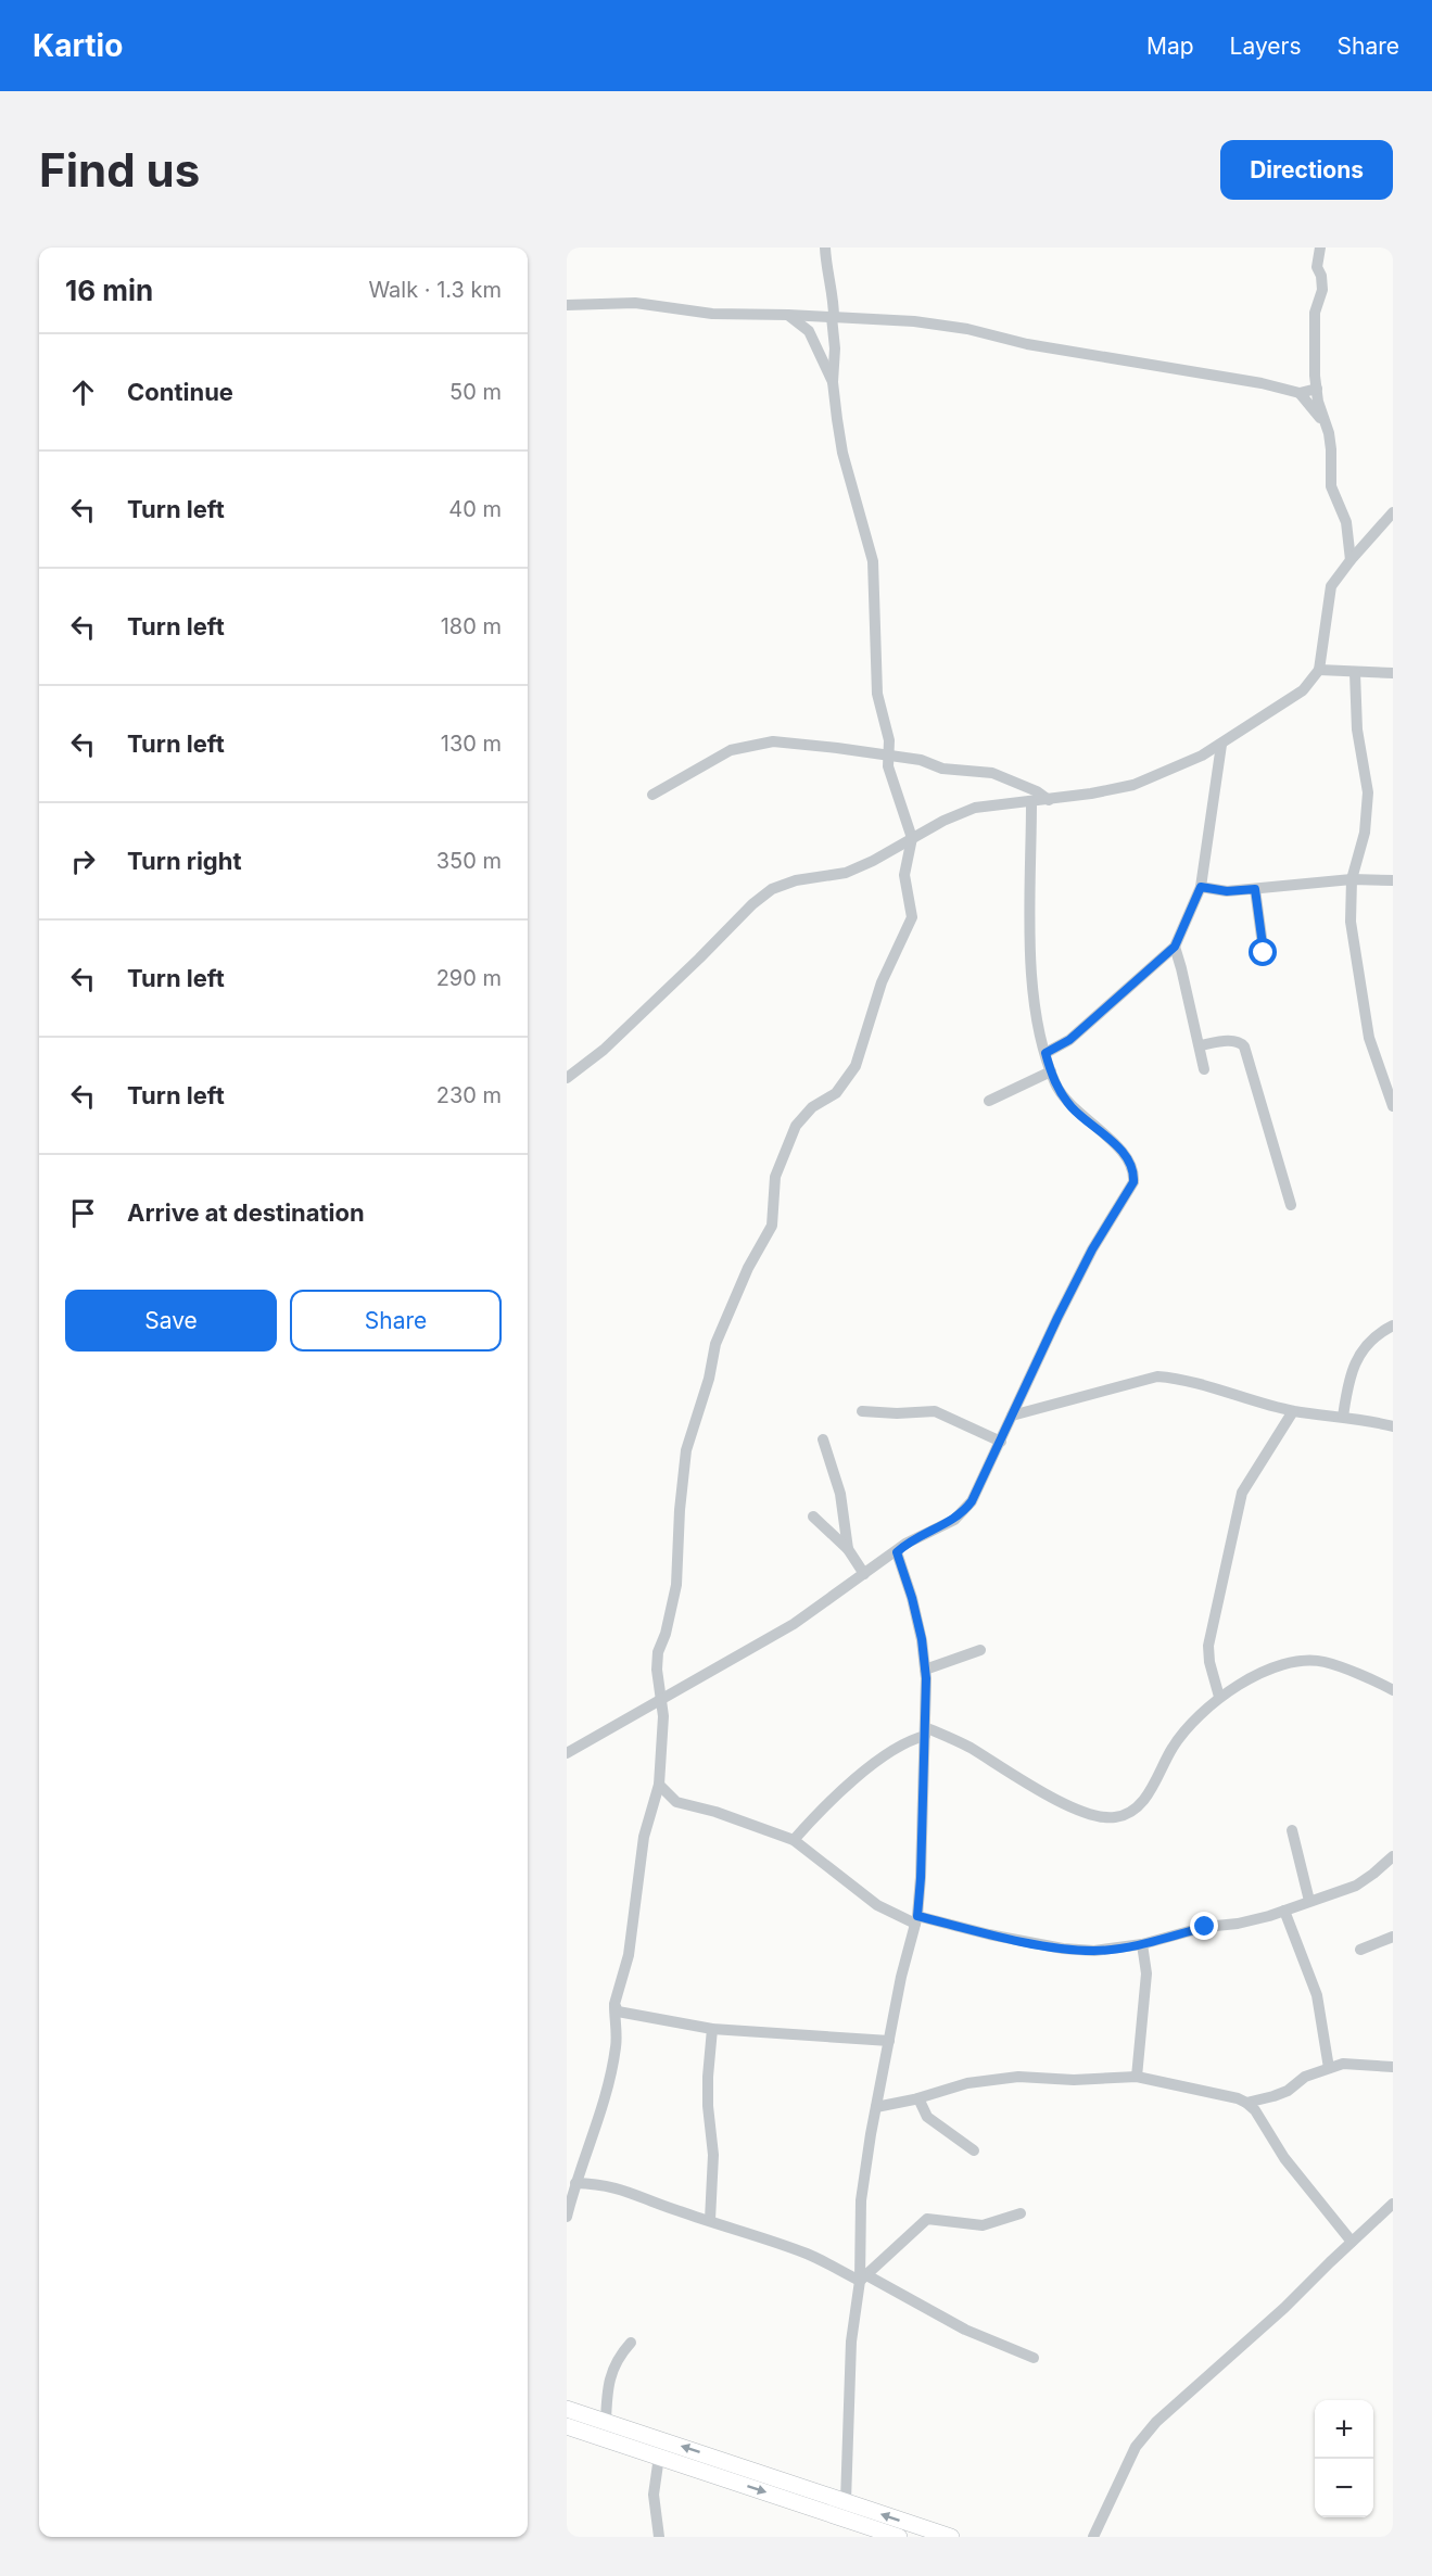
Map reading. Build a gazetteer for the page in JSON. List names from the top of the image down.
{
  "page": {
    "header": "Kartio",
    "nav": ["Map", "Layers", "Share"],
    "buttons": [
      "Directions",
      ["Save", "Share"]
    ],
    "title": "Find us",
    "heading": ["16 min", "Walk · 1.3 km"],
    "list": [
      ["Continue", "50 m"],
      ["Turn left", "40 m"],
      ["Turn left", "180 m"],
      ["Turn left", "130 m"],
      ["Turn right", "350 m"],
      ["Turn left", "290 m"],
      ["Turn left", "230 m"],
      "Arrive at destination"
    ],
    "map_buttons": ["+", "−"]
  }
}
